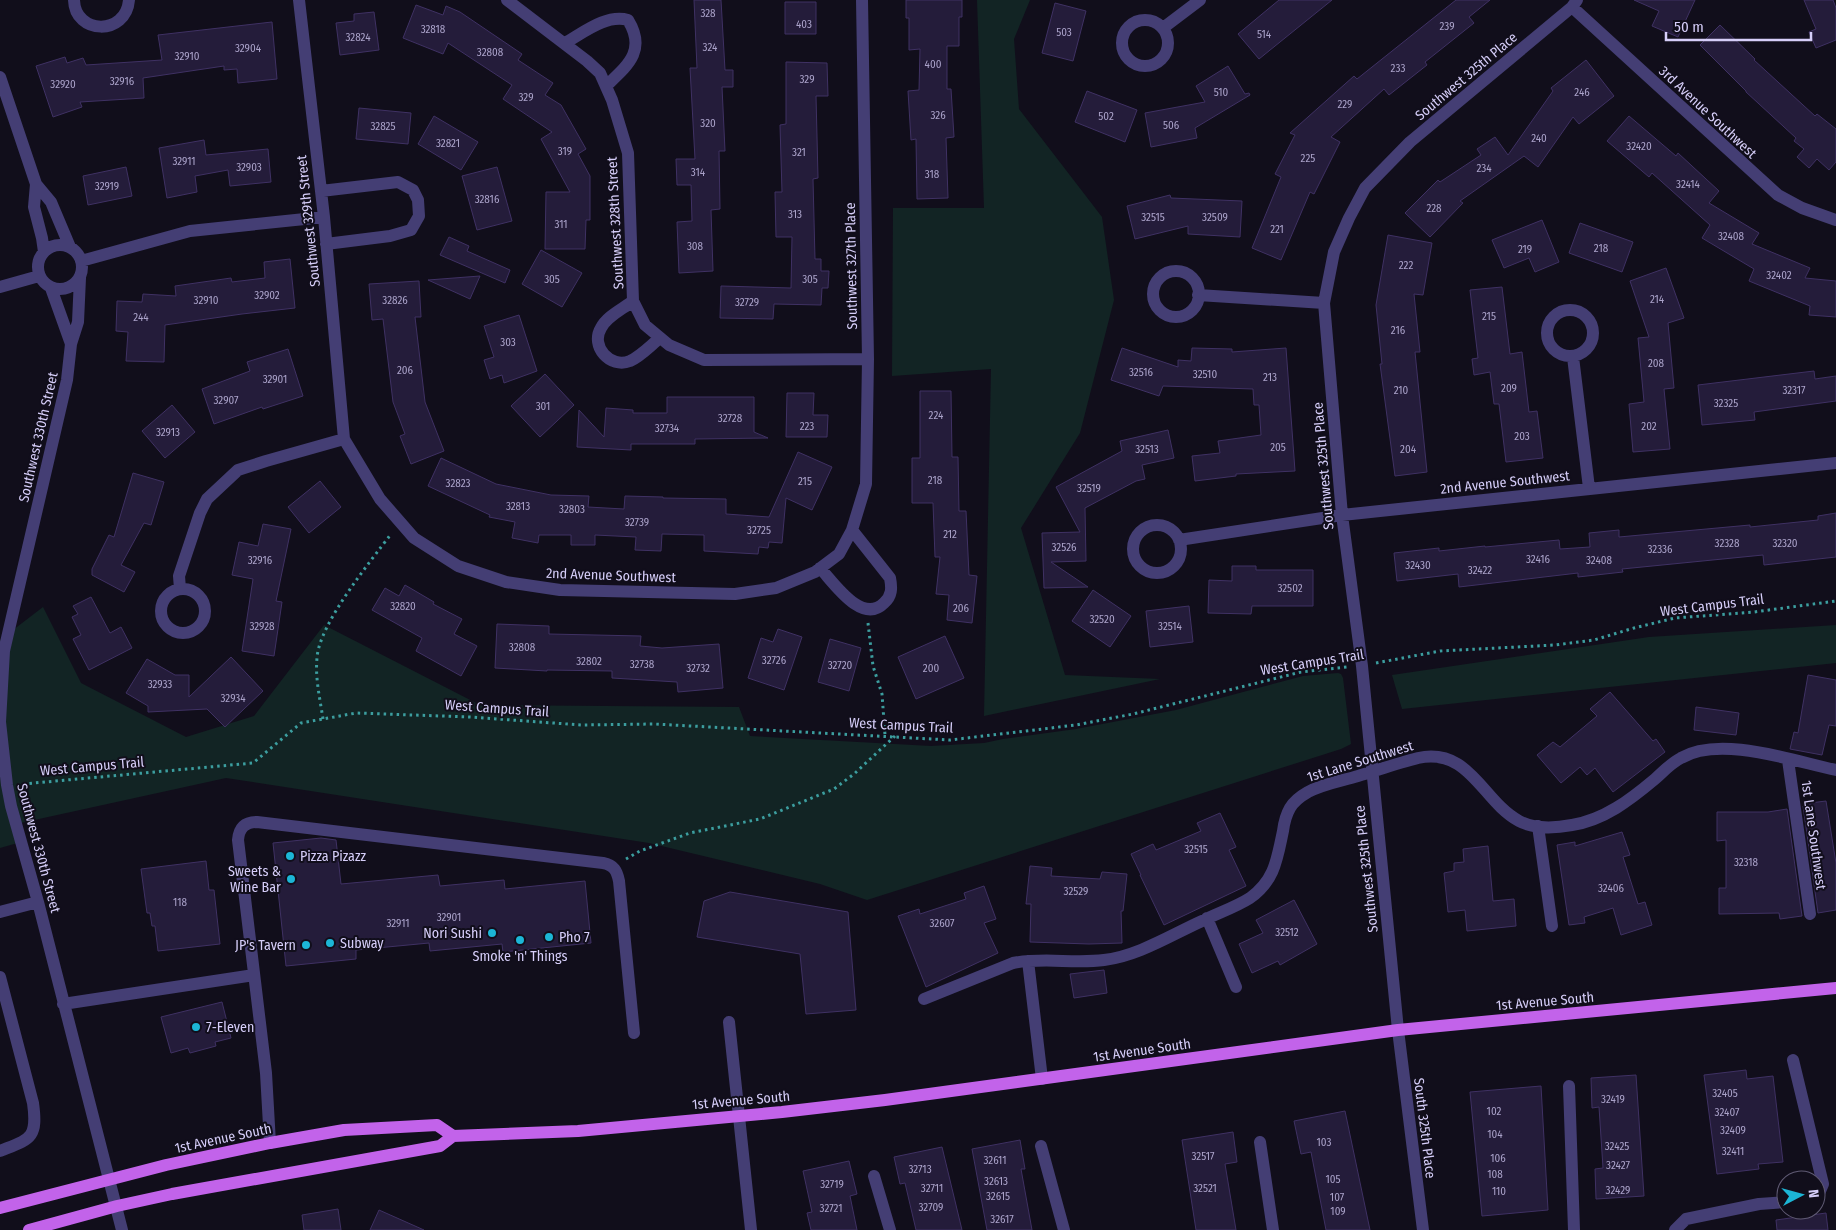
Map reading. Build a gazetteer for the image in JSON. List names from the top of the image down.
{
  "streets": {
    "main road": ["1st Avenue South"],
    "street": [
      "Southwest 325th Place",
      "3rd Avenue Southwest",
      "Southwest 329th Street",
      "Southwest 328th Street",
      "Southwest 327th Place",
      "Southwest 330th Street",
      "2nd Avenue Southwest",
      "1st Lane Southwest",
      "South 325th Place"
    ],
    "path": ["West Campus Trail"]
  },
  "crossings": [
    ["Southwest 325th Place", "3rd Avenue Southwest"],
    ["Southwest 325th Place", "2nd Avenue Southwest"],
    ["Southwest 325th Place", "West Campus Trail"],
    ["Southwest 325th Place", "1st Lane Southwest"],
    ["Southwest 325th Place", "1st Avenue South"],
    ["Southwest 325th Place", "South 325th Place"],
    ["Southwest 329th Street", "2nd Avenue Southwest"],
    ["Southwest 327th Place", "2nd Avenue Southwest"],
    ["Southwest 330th Street", "West Campus Trail"],
    ["Southwest 330th Street", "1st Avenue South"],
    ["1st Avenue South", "South 325th Place"]
  ],
  "places": [
    "Pizza Pizazz",
    "Sweets & Wine Bar",
    "Nori Sushi",
    "Pho 7",
    "Smoke 'n' Things",
    "Subway",
    "JP's Tavern",
    "7-Eleven"
  ],
  "house_numbers": [
    "328",
    "403",
    "239",
    "32818",
    "503",
    "514",
    "32824",
    "324",
    "32904",
    "32808",
    "32910",
    "400",
    "233",
    "329",
    "32916",
    "32920",
    "510",
    "246",
    "329",
    "229",
    "326",
    "502",
    "320",
    "506",
    "32825",
    "240",
    "32821",
    "32420",
    "319",
    "321",
    "225",
    "32911",
    "32903",
    "234",
    "314",
    "318",
    "32414",
    "32919",
    "32816",
    "228",
    "313",
    "32515",
    "32509",
    "311",
    "221",
    "32408",
    "308",
    "218",
    "219",
    "222",
    "32402",
    "305",
    "305",
    "32902",
    "214",
    "32910",
    "32826",
    "32729",
    "215",
    "244",
    "216",
    "303",
    "208",
    "206",
    "32516",
    "32510",
    "213",
    "32901",
    "209",
    "210",
    "32317",
    "32907",
    "32325",
    "301",
    "224",
    "32728",
    "223",
    "202",
    "32734",
    "32913",
    "203",
    "205",
    "32513",
    "204",
    "218",
    "215",
    "32823",
    "32519",
    "32813",
    "32803",
    "32739",
    "32725",
    "212",
    "32328",
    "32320",
    "32526",
    "32336",
    "32416",
    "32916",
    "32408",
    "32430",
    "32422",
    "32502",
    "32820",
    "206",
    "32520",
    "32928",
    "32514",
    "32808",
    "32726",
    "32802",
    "32738",
    "32720",
    "32732",
    "200",
    "32933",
    "32934",
    "32515",
    "32318",
    "32406",
    "32529",
    "118",
    "32901",
    "32911",
    "32607",
    "32512",
    "32405",
    "32419",
    "102",
    "32407",
    "32409",
    "104",
    "103",
    "32425",
    "32411",
    "32517",
    "106",
    "32611",
    "32427",
    "32713",
    "108",
    "105",
    "32613",
    "32719",
    "32711",
    "32521",
    "32429",
    "110",
    "32615",
    "107",
    "32709",
    "32721",
    "109",
    "32617"
  ],
  "scale_bar": "50 m",
  "north": "right"
}
